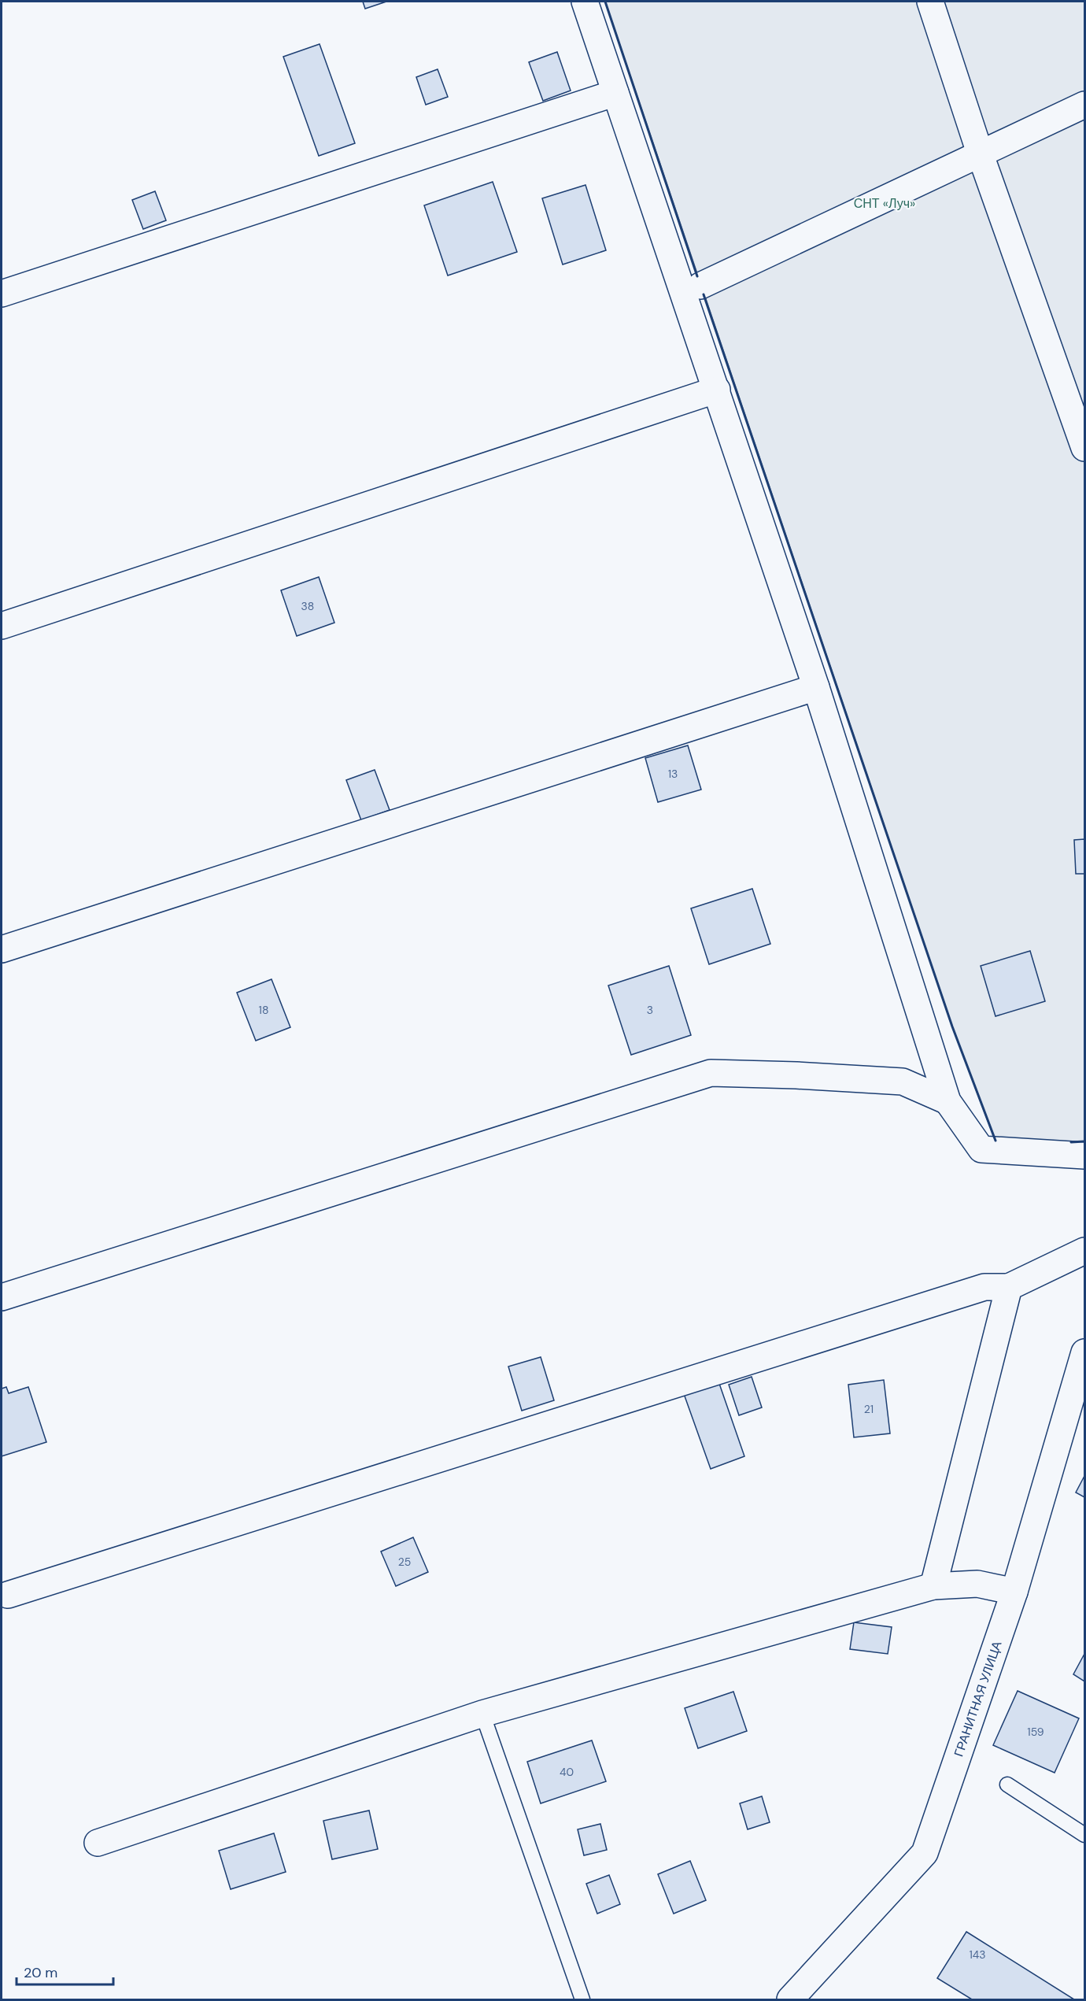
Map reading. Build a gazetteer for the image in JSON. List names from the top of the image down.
{
  "streets": {
    "street": ["ГРАНИТНАЯ УЛИЦА"]
  },
  "parks": ["СНТ «Луч»"],
  "house_numbers": [
    "38",
    "13",
    "18",
    "3",
    "21",
    "25",
    "159",
    "40",
    "143"
  ],
  "scale_bar": "20 m"
}
